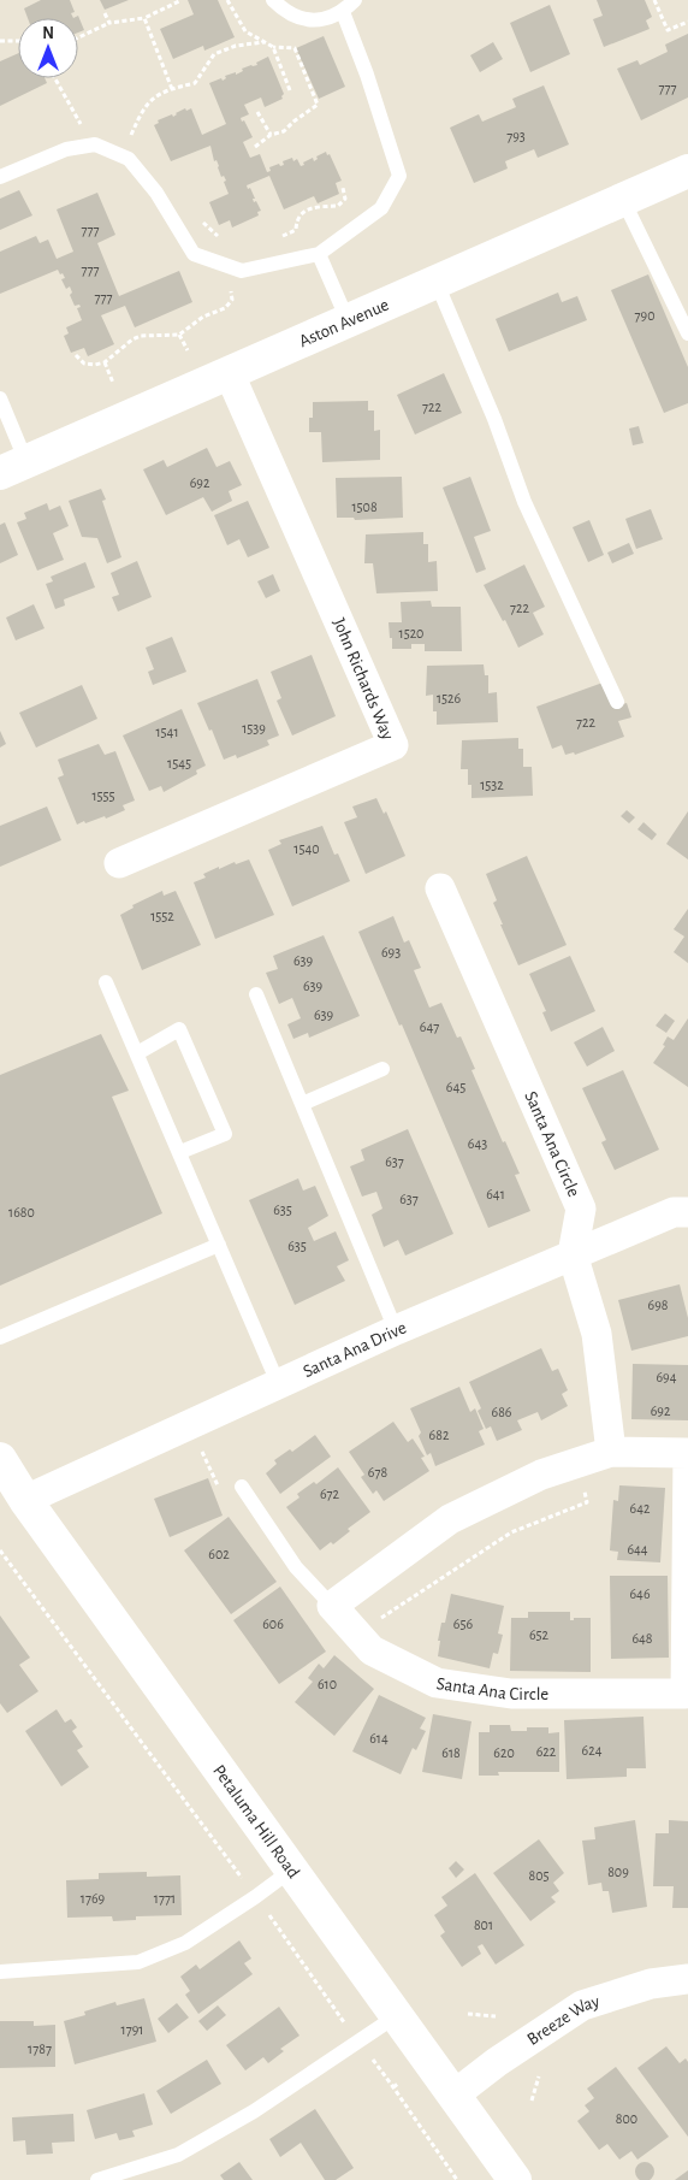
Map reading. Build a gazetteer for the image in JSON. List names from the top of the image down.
{
  "streets": {
    "main road": ["Aston Avenue", "Petaluma Hill Road"],
    "street": [
      "John Richards Way",
      "Santa Ana Circle",
      "Santa Ana Drive",
      "Breeze Way"
    ]
  },
  "crossings": [
    ["Aston Avenue", "John Richards Way"],
    ["Santa Ana Circle", "Santa Ana Drive"],
    ["Santa Ana Drive", "Petaluma Hill Road"],
    ["Petaluma Hill Road", "Breeze Way"]
  ],
  "house_numbers": [
    "777",
    "793",
    "777",
    "777",
    "777",
    "790",
    "722",
    "692",
    "1508",
    "722",
    "1520",
    "1526",
    "722",
    "1539",
    "1541",
    "1545",
    "1532",
    "1555",
    "1540",
    "1552",
    "693",
    "639",
    "639",
    "639",
    "647",
    "645",
    "643",
    "637",
    "641",
    "637",
    "635",
    "1680",
    "635",
    "698",
    "694",
    "692",
    "686",
    "682",
    "678",
    "672",
    "642",
    "644",
    "602",
    "646",
    "606",
    "656",
    "652",
    "648",
    "610",
    "614",
    "624",
    "622",
    "618",
    "620",
    "809",
    "805",
    "1769",
    "1771",
    "801",
    "1791",
    "1787",
    "800"
  ],
  "north": "top"
}
